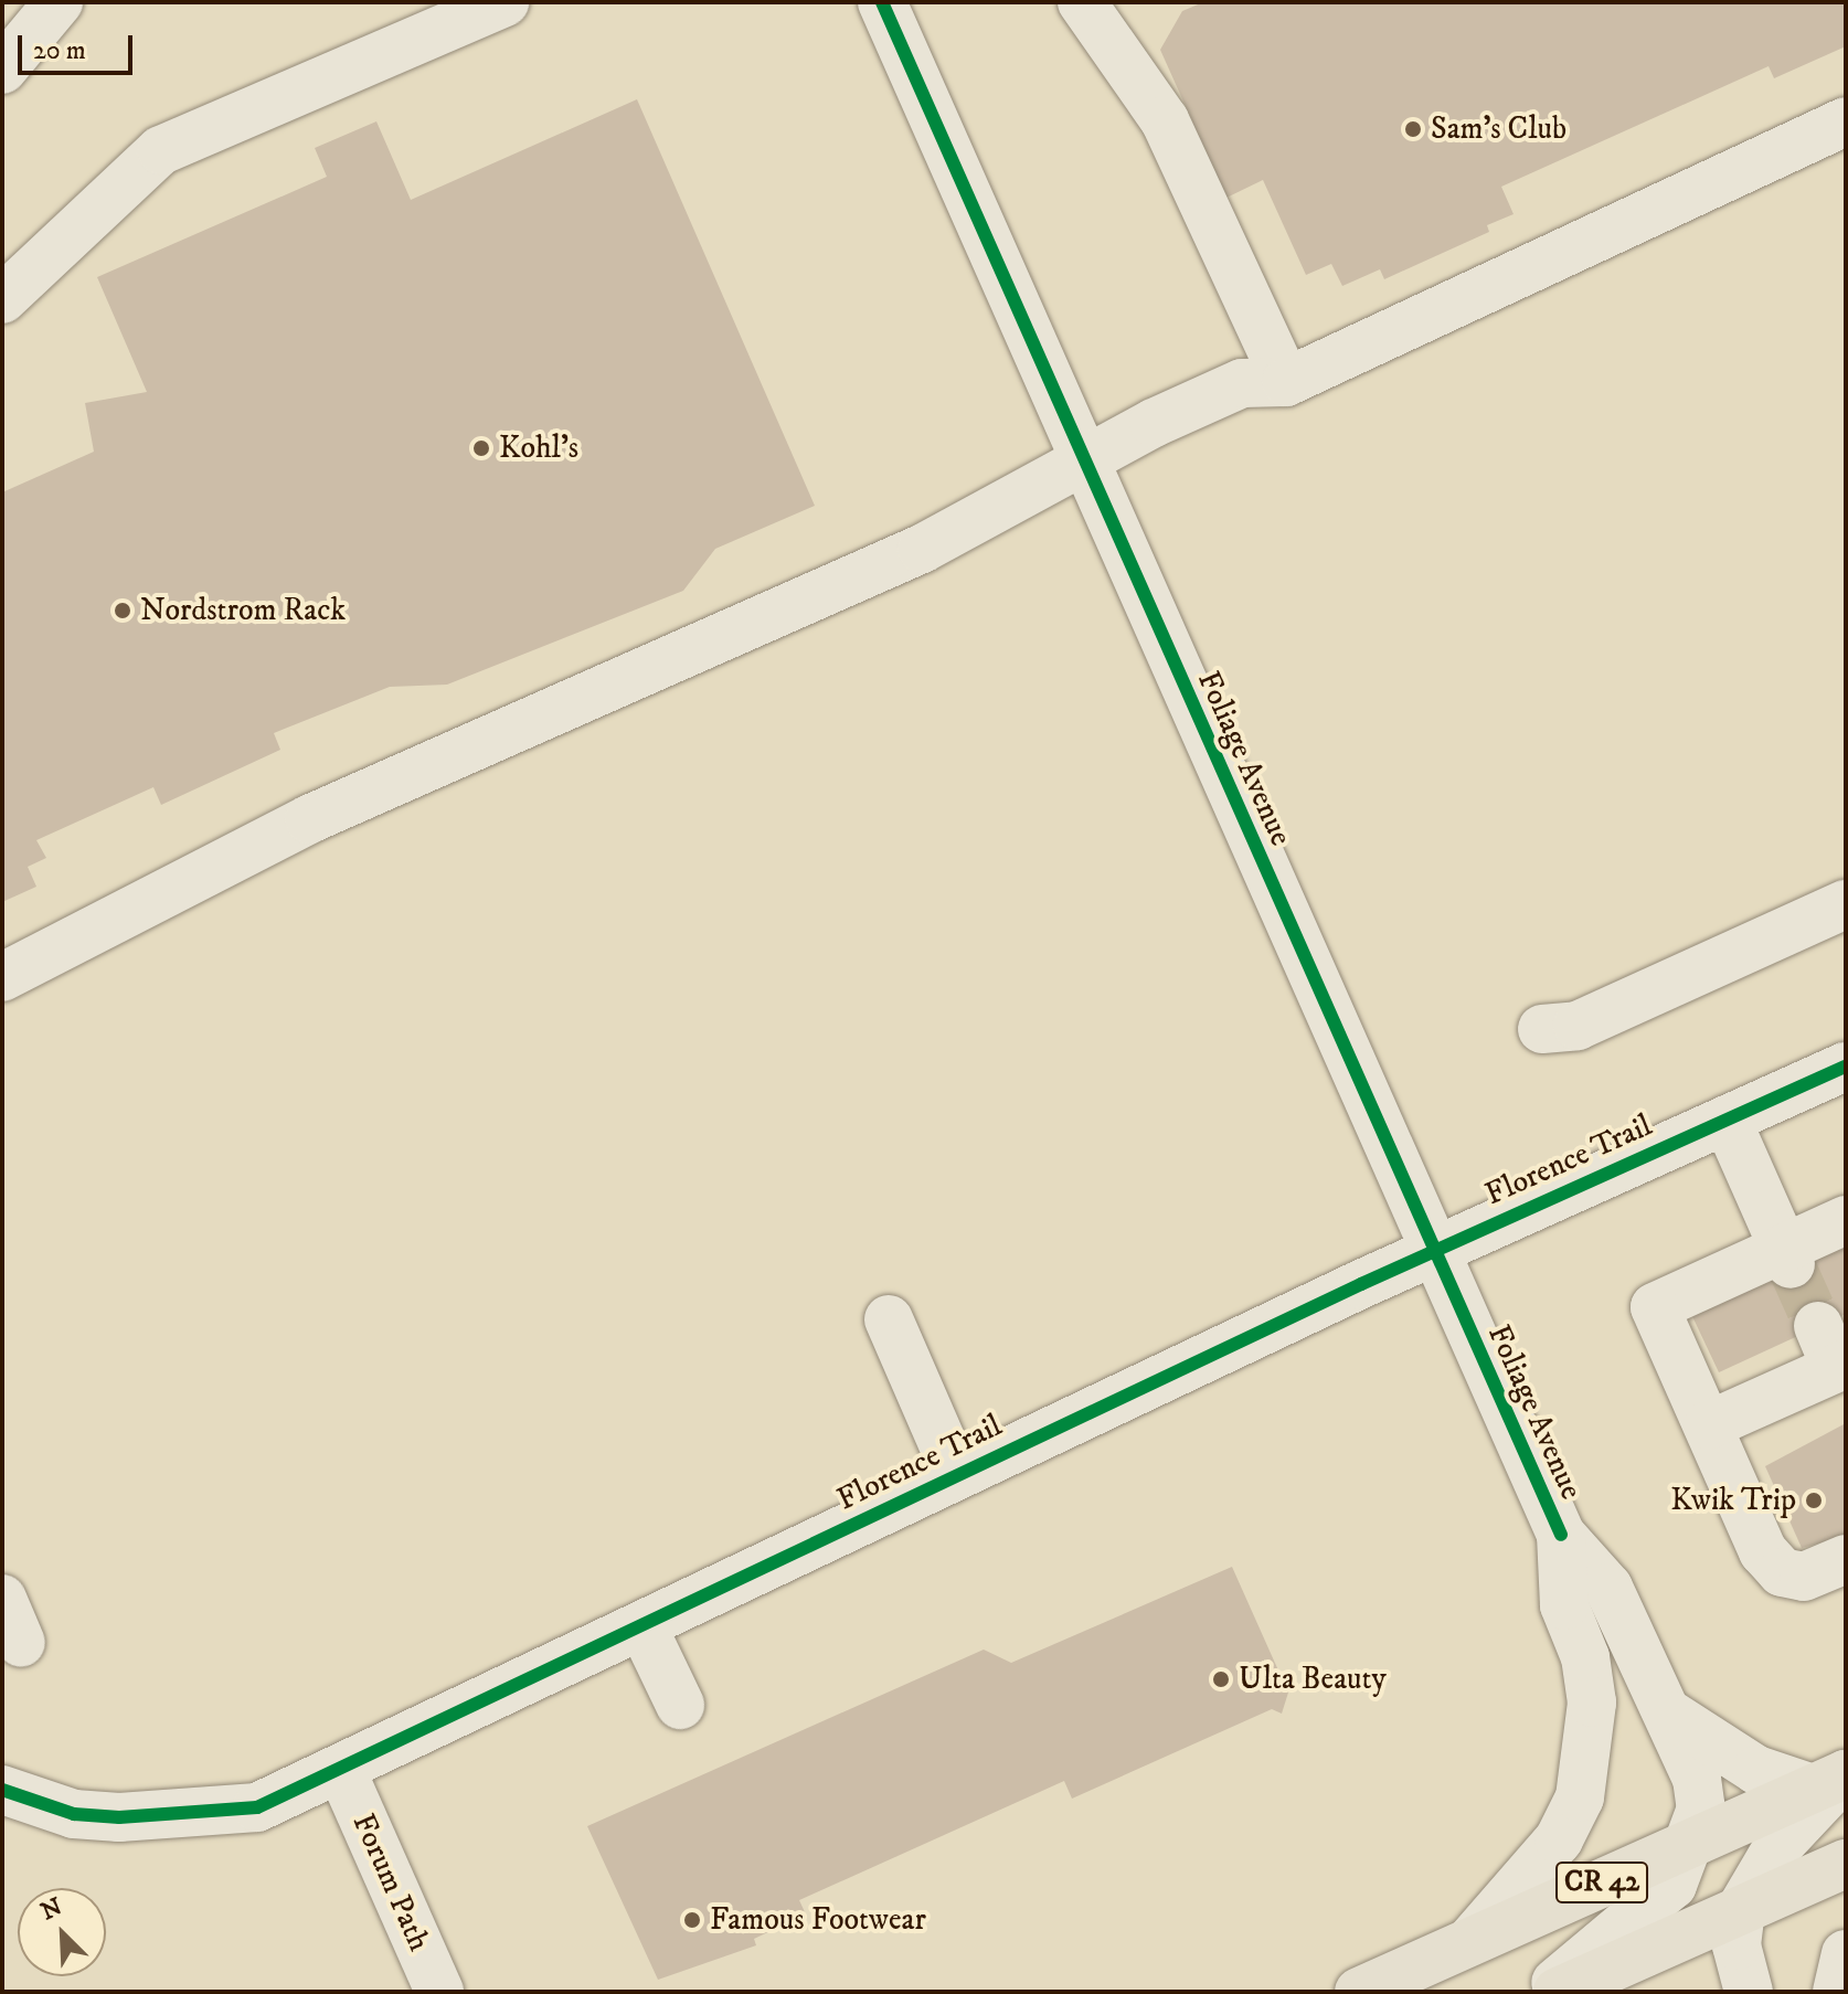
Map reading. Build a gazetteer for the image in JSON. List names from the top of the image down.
{
  "streets": {
    "highway": ["CR 42"],
    "street": ["Foliage Avenue", "Florence Trail", "Forum Path"]
  },
  "crossings": [
    ["Foliage Avenue", "Florence Trail"],
    ["Foliage Avenue", "CR 42"],
    ["Florence Trail", "Forum Path"]
  ],
  "places": [
    "Sam's Club",
    "Kohl's",
    "Nordstrom Rack",
    "Kwik Trip",
    "Ulta Beauty",
    "Famous Footwear"
  ],
  "scale_bar": "20 m",
  "north": "top left"
}
